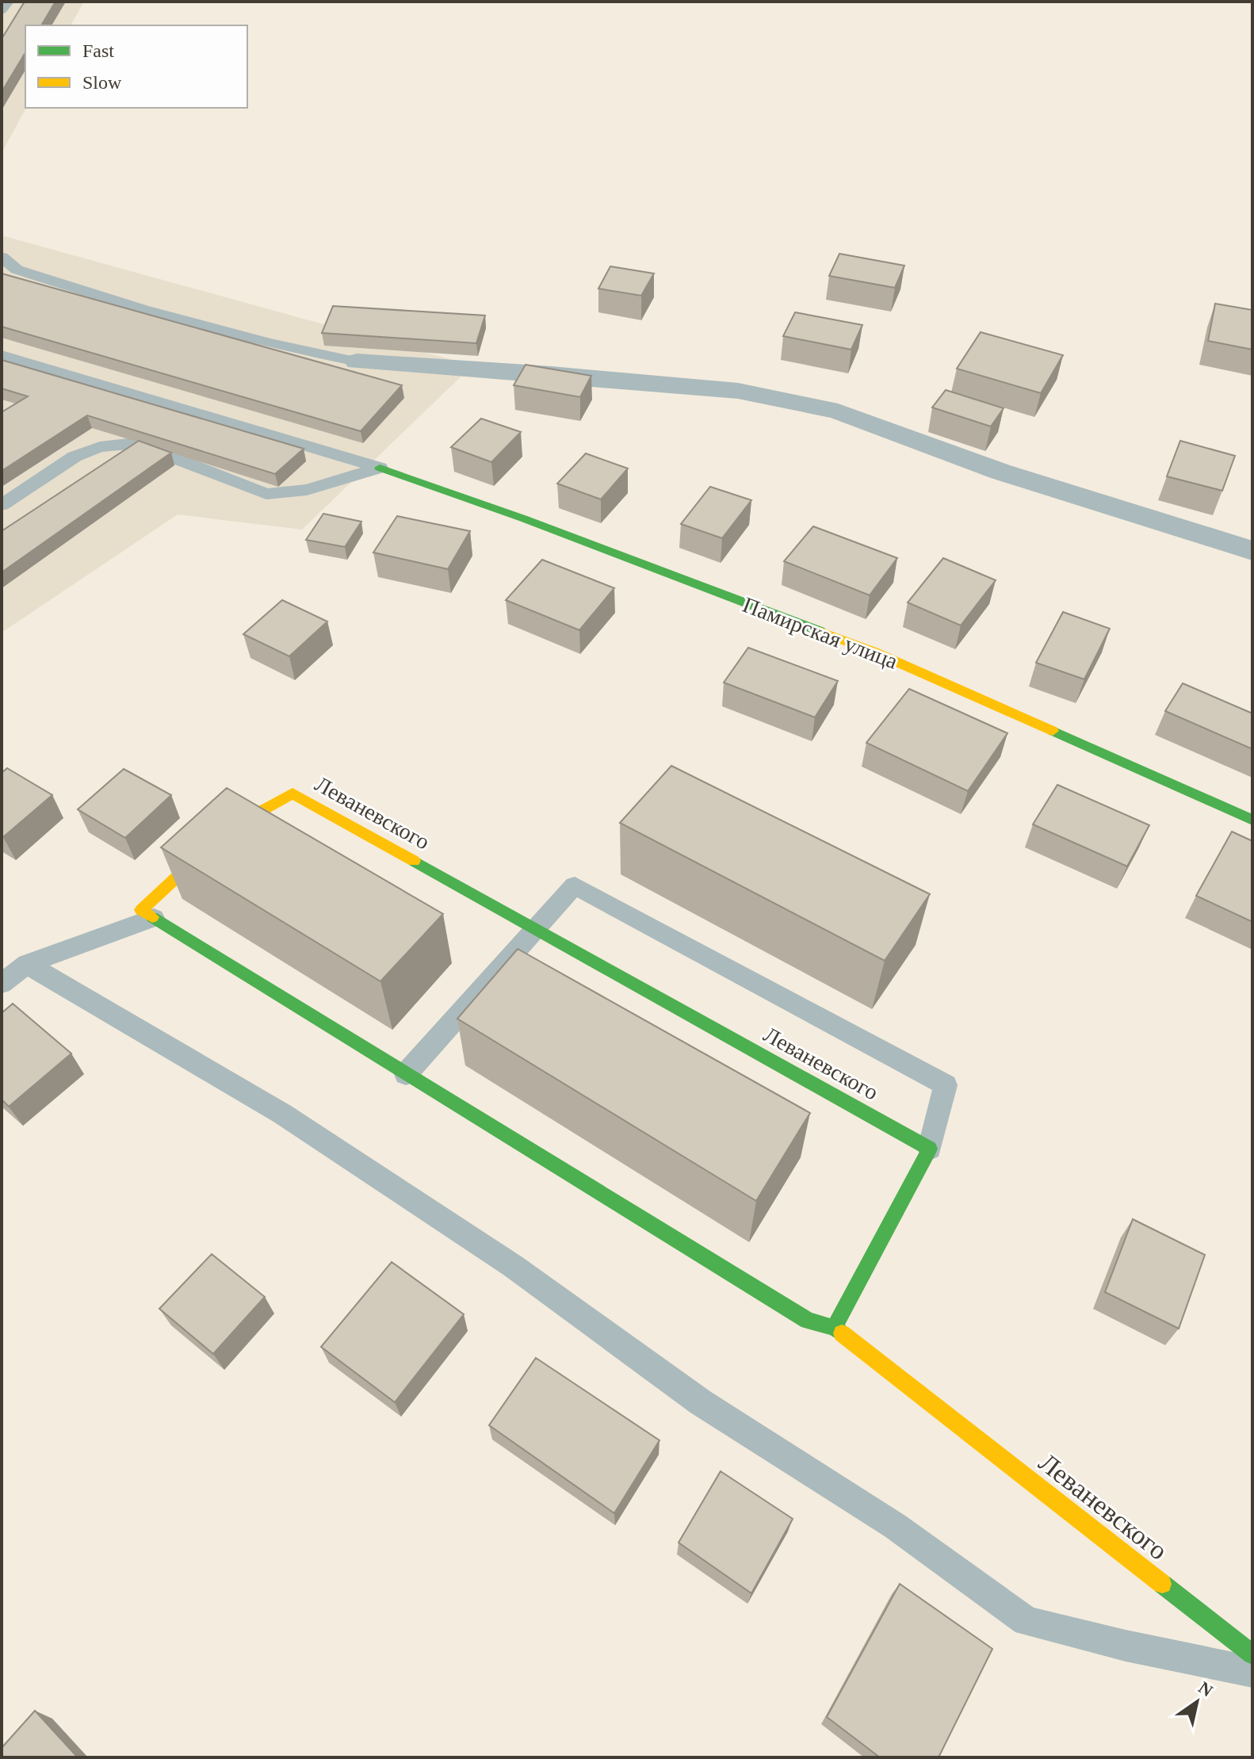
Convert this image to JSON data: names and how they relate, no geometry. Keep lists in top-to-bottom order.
{
  "streets": {
    "street": ["Памирская улица", "Леваневского"]
  },
  "legend": ["Fast", "Slow"],
  "north": "top right"
}
